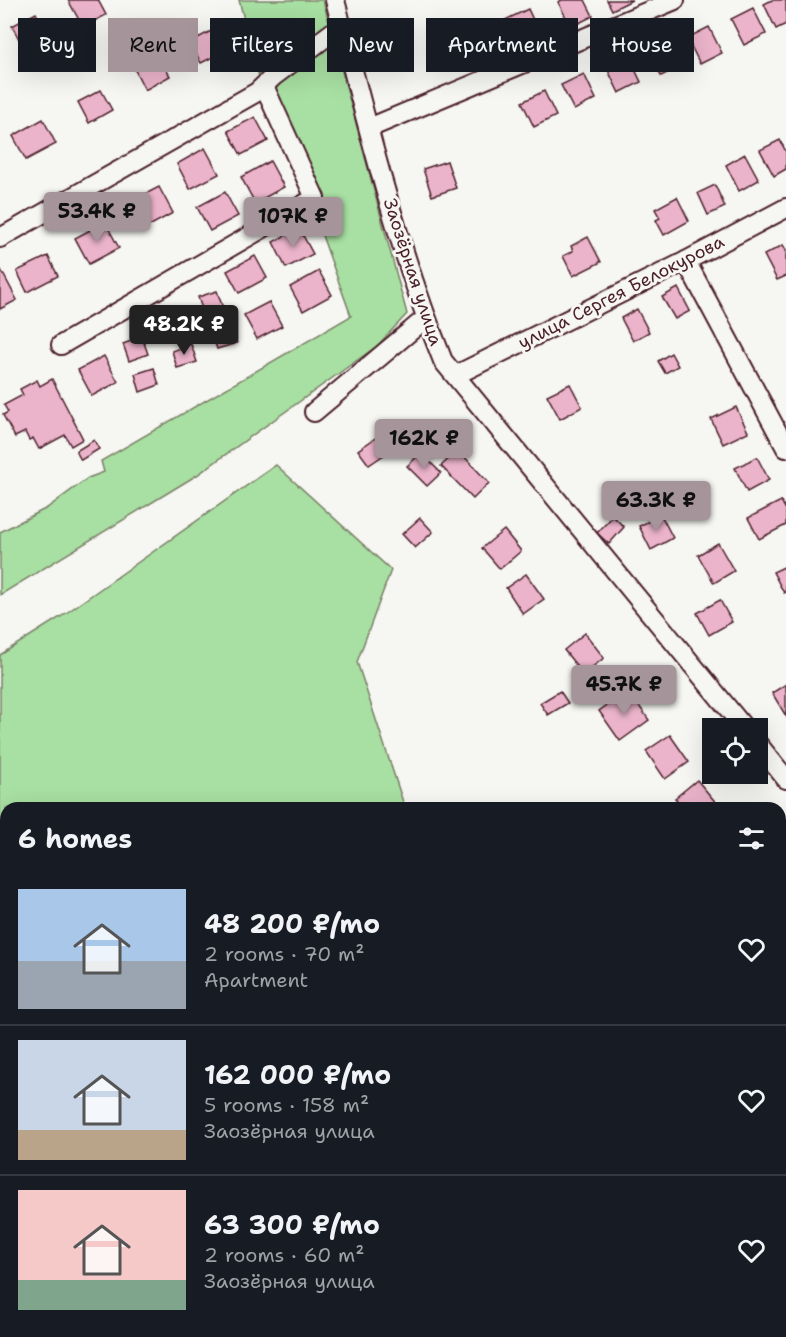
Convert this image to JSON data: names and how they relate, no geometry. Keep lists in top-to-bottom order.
{
  "streets": {
    "street": ["Заозёрная улица", "улица Сергея Белокурова"]
  },
  "crossings": [
    ["Заозёрная улица", "улица Сергея Белокурова"]
  ],
  "page": {
    "chip": [
      "Buy",
      "Rent",
      "Filters",
      "New",
      "Apartment",
      "House"
    ],
    "price": [
      "53.4K ₽",
      "107K ₽",
      "48.2K ₽",
      "162K ₽",
      "63.3K ₽",
      "45.7K ₽"
    ],
    "heading": "6 homes",
    "list": [
      {
        "name": "48 200 ₽/mo",
        "note": "2 rooms · 70 m² · Apartment"
      },
      {
        "name": "162 000 ₽/mo",
        "note": "5 rooms · 158 m² · Заозёрная улица"
      },
      {
        "name": "63 300 ₽/mo",
        "note": "2 rooms · 60 m² · Заозёрная улица"
      }
    ]
  }
}
